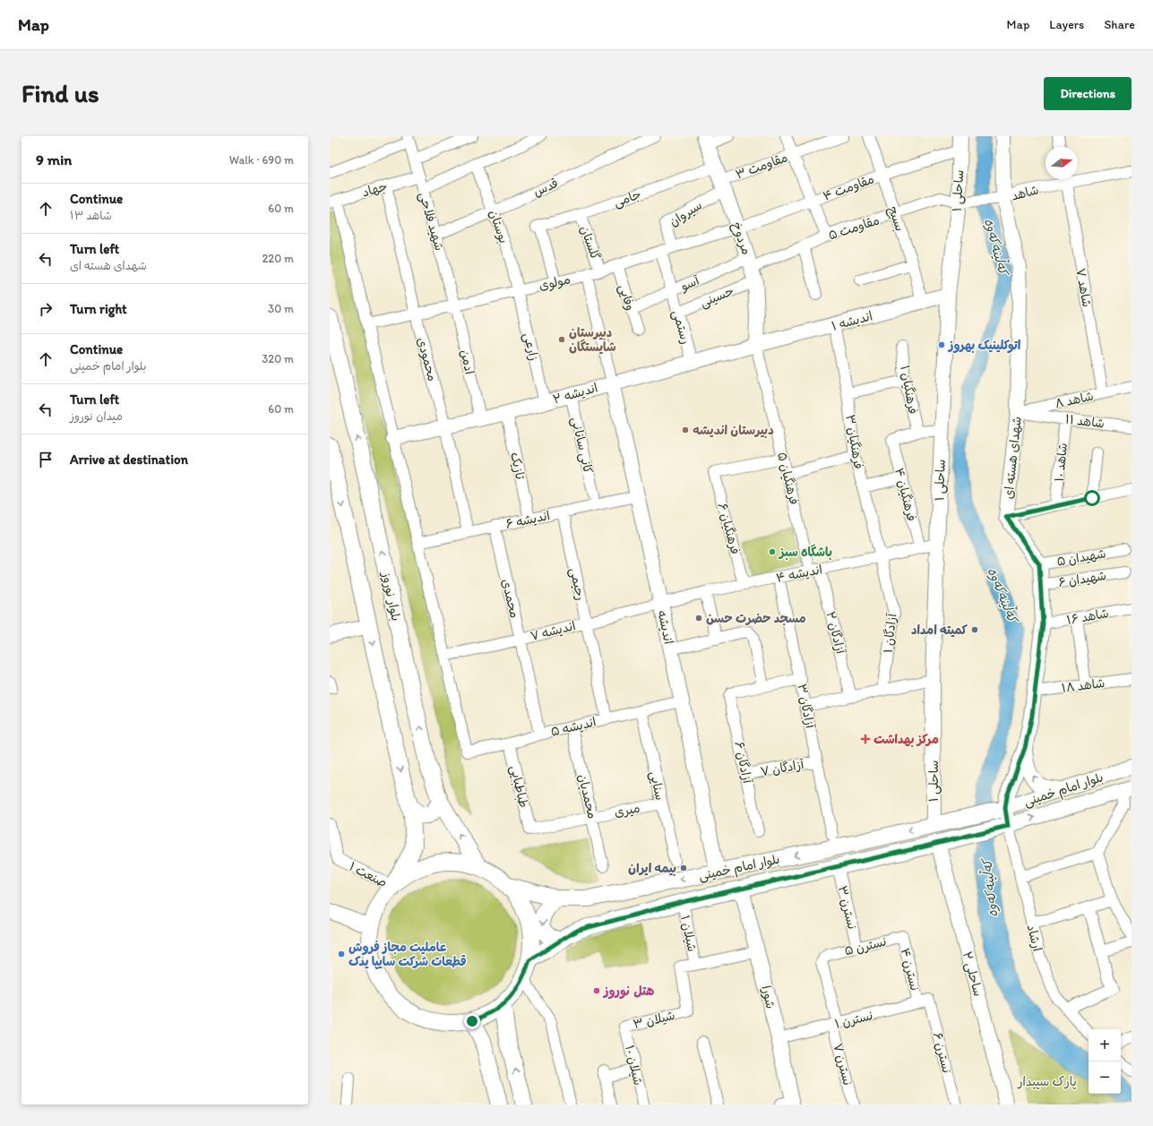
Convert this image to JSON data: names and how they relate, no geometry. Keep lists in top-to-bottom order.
{
  "streets": {
    "main road": ["بلوار نوروز", "بلوار امام خمینی"],
    "street": [
      "مقاومت ۳",
      "قدس",
      "مقاومت ۴",
      "جهاد",
      "ساحلی ۱",
      "شاهد",
      "جامی",
      "سیروان",
      "بسیج",
      "شهید فلاحی",
      "بوستان",
      "مقاومت ۵",
      "مردوخ",
      "گلستان",
      "مولوی",
      "آسو",
      "شاهد ۷",
      "حسینی",
      "وفایی",
      "اندیشه ۱",
      "رستمی",
      "زارعی",
      "محمودی",
      "ادمن",
      "فرهنگیان ۱",
      "اندیشه ۲",
      "شاهد ۸",
      "شاهد ۱۱",
      "فرهنگیان ۳",
      "کانی سانانی",
      "شهدای هسته ای",
      "شاهد ۱۰",
      "تازیک",
      "فرهنگیان ۵",
      "فرهنگیان ۴",
      "اندیشه ۶",
      "فرهنگیان ۶",
      "شهیدان ۵",
      "اندیشه ۴",
      "شهیدان ۶",
      "رحیمی",
      "محمدی",
      "شاهد ۱۶",
      "اندیشه",
      "اندیشه ۷",
      "آزادگان ۲",
      "آزادگان ۱",
      "شاهد ۱۸",
      "آزادگان ۳",
      "اندیشه ۵",
      "آزادگان ۶",
      "آزادگان ۷",
      "سنایی",
      "طباطبایی",
      "محمدیان",
      "میری",
      "صنعت ۱",
      "نسترن ۳",
      "شیلان ۱",
      "ارشاد",
      "نسترن ۵",
      "نسترن ۴",
      "ساحلی ۲",
      "شورا",
      "شیلان ۳",
      "نسترن ۱",
      "نسترن ۶",
      "نسترن ۷",
      "شیلان ۱۰"
    ]
  },
  "crossings": [
    ["مقاومت ۳", "سیروان"],
    ["مقاومت ۳", "مردوخ"],
    ["قدس", "شهید فلاحی"],
    ["قدس", "بوستان"],
    ["مقاومت ۴", "ساحلی ۱"],
    ["مقاومت ۴", "بسیج"],
    ["مقاومت ۴", "مردوخ"],
    ["مقاومت ۴", "مولوی"],
    ["جهاد", "شهید فلاحی"],
    ["جهاد", "محمودی"],
    ["ساحلی ۱", "شاهد"],
    ["ساحلی ۱", "مقاومت ۵"],
    ["ساحلی ۱", "اندیشه ۱"],
    ["ساحلی ۱", "اندیشه ۴"],
    ["ساحلی ۱", "بلوار امام خمینی"],
    ["شاهد", "مقاومت ۵"],
    ["شاهد", "شهدای هسته ای"],
    ["جامی", "مردوخ"],
    ["جامی", "گلستان"],
    ["جامی", "مولوی"],
    ["سیروان", "مردوخ"],
    ["سیروان", "مولوی"],
    ["بسیج", "مقاومت ۵"],
    ["بسیج", "اندیشه ۱"],
    ["شهید فلاحی", "مولوی"],
    ["شهید فلاحی", "ادمن"],
    ["بوستان", "مولوی"],
    ["بوستان", "زارعی"],
    ["مقاومت ۵", "مردوخ"],
    ["مقاومت ۵", "آسو"],
    ["مردوخ", "مولوی"],
    ["مردوخ", "آسو"],
    ["مردوخ", "حسینی"],
    ["مردوخ", "اندیشه ۱"],
    ["مردوخ", "اندیشه ۲"],
    ["مردوخ", "فرهنگیان ۵"],
    ["گلستان", "مولوی"],
    ["مولوی", "وفایی"],
    ["مولوی", "رستمی"],
    ["مولوی", "زارعی"],
    ["مولوی", "محمودی"],
    ["مولوی", "ادمن"],
    ["آسو", "وفایی"],
    ["آسو", "رستمی"],
    ["شاهد ۷", "شاهد ۸"],
    ["حسینی", "رستمی"],
    ["اندیشه ۱", "اندیشه ۲"],
    ["اندیشه ۱", "فرهنگیان ۳"],
    ["اندیشه ۱", "فرهنگیان ۵"],
    ["رستمی", "اندیشه ۲"],
    ["زارعی", "اندیشه ۲"],
    ["محمودی", "اندیشه ۲"],
    ["محمودی", "اندیشه ۶"],
    ["ادمن", "اندیشه ۲"],
    ["فرهنگیان ۱", "فرهنگیان ۴"],
    ["اندیشه ۲", "کانی سانانی"],
    ["اندیشه ۲", "تازیک"],
    ["اندیشه ۲", "فرهنگیان ۵"],
    ["اندیشه ۲", "اندیشه"],
    ["شاهد ۸", "شاهد ۱۱"],
    ["شاهد ۸", "شهدای هسته ای"],
    ["شاهد ۱۱", "شهدای هسته ای"],
    ["شاهد ۱۱", "شاهد ۱۰"],
    ["فرهنگیان ۳", "اندیشه ۴"],
    ["فرهنگیان ۳", "آزادگان ۱"],
    ["شهدای هسته ای", "شهیدان ۵"],
    ["شهدای هسته ای", "شهیدان ۶"],
    ["شهدای هسته ای", "شاهد ۱۶"],
    ["شهدای هسته ای", "شاهد ۱۸"],
    ["شهدای هسته ای", "بلوار امام خمینی"],
    ["تازیک", "اندیشه ۶"],
    ["فرهنگیان ۵", "فرهنگیان ۶"],
    ["فرهنگیان ۵", "اندیشه ۴"],
    ["فرهنگیان ۵", "آزادگان ۲"],
    ["فرهنگیان ۴", "اندیشه ۴"],
    ["اندیشه ۶", "رحیمی"],
    ["اندیشه ۶", "محمدی"],
    ["اندیشه ۶", "اندیشه"],
    ["فرهنگیان ۶", "اندیشه ۴"],
    ["اندیشه ۴", "اندیشه"],
    ["اندیشه ۴", "اندیشه ۷"],
    ["اندیشه ۴", "آزادگان ۲"],
    ["اندیشه ۴", "آزادگان ۱"],
    ["اندیشه ۴", "آزادگان ۳"],
    ["رحیمی", "اندیشه ۷"],
    ["رحیمی", "اندیشه ۵"],
    ["محمدی", "اندیشه ۷"],
    ["محمدی", "اندیشه ۵"],
    ["اندیشه", "اندیشه ۷"],
    ["اندیشه", "اندیشه ۵"],
    ["اندیشه", "بلوار امام خمینی"],
    ["اندیشه ۷", "اندیشه ۵"],
    ["آزادگان ۳", "آزادگان ۷"],
    ["اندیشه ۵", "سنایی"],
    ["اندیشه ۵", "طباطبایی"],
    ["اندیشه ۵", "محمدیان"],
    ["آزادگان ۶", "آزادگان ۷"],
    ["سنایی", "میری"],
    ["طباطبایی", "میری"],
    ["بلوار امام خمینی", "نسترن ۳"],
    ["بلوار امام خمینی", "شیلان ۱"],
    ["بلوار امام خمینی", "ارشاد"],
    ["بلوار امام خمینی", "ساحلی ۲"],
    ["بلوار امام خمینی", "شورا"],
    ["محمدیان", "میری"],
    ["نسترن ۳", "نسترن ۵"],
    ["شیلان ۱", "شورا"],
    ["شیلان ۱", "شیلان ۳"],
    ["نسترن ۵", "نسترن ۴"],
    ["نسترن ۵", "نسترن ۷"],
    ["نسترن ۴", "نسترن ۱"],
    ["شورا", "نسترن ۱"],
    ["شیلان ۳", "شیلان ۱۰"],
    ["نسترن ۱", "نسترن ۶"],
    ["نسترن ۱", "نسترن ۷"]
  ],
  "water": ["کەڵینەکەوە"],
  "parks": ["پارک سپیدار"],
  "places": {
    "other": [
      "دبیرستان شایستگان",
      "اتوکلینیک بهروز",
      "دبیرستان اندیشه",
      "باشگاه سبز",
      "مسجد حضرت حسن",
      "کمیته امداد",
      "بیمه ایران",
      "عاملیت مجاز فروش قطعات شرکت سایپا یدک",
      "هتل نوروز"
    ],
    "health": ["مرکز بهداشت"]
  },
  "north": "right",
  "page": {
    "header": "Map",
    "nav": ["Map", "Layers", "Share"],
    "buttons": "Directions",
    "title": "Find us",
    "heading": ["9 min", "Walk · 690 m"],
    "list": [
      ["Continue", "شاهد ۱۳", "60 m"],
      ["Turn left", "شهدای هسته ای", "220 m"],
      ["Turn right", "30 m"],
      ["Continue", "بلوار امام خمینی", "320 m"],
      ["Turn left", "میدان نوروز", "60 m"],
      "Arrive at destination"
    ],
    "map_buttons": ["+", "−"]
  }
}
